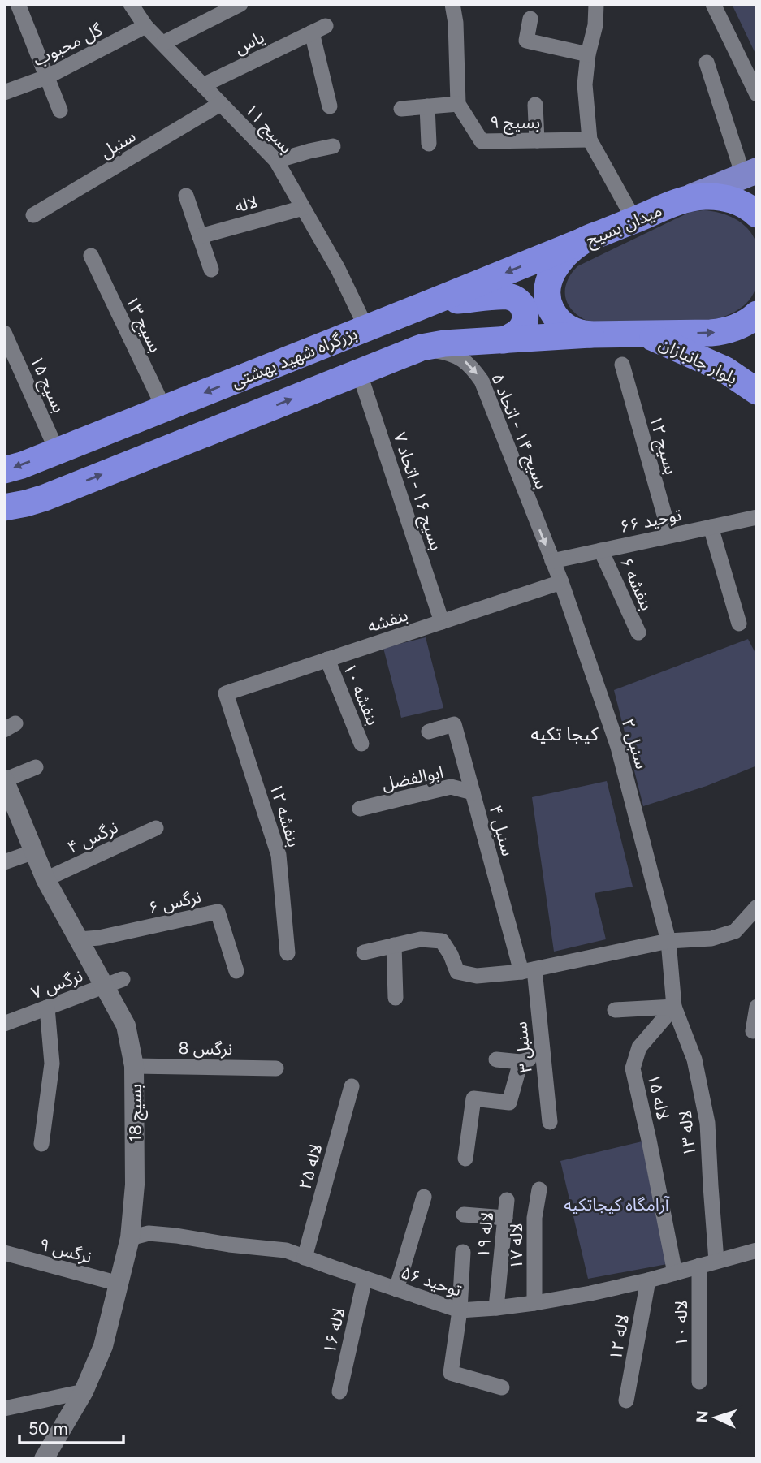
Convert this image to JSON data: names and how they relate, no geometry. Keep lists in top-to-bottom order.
{
  "streets": {
    "highway": ["میدان بسیج", "بزرگراه شهید بهشتی", "بلوار جانبازان"],
    "street": [
      "یاس",
      "گل محبوب",
      "بسیج ۹",
      "بسیج ۱۱",
      "سنبل",
      "لاله",
      "بسیج ۱۳",
      "بسیج ۱۵",
      "بسیج ۱۴ - اتحاد ۵",
      "بسیج ۱۲",
      "بسیج ۱۶ - اتحاد ۷",
      "توحید ۶۶",
      "بنفشه ۶",
      "بنفشه",
      "بنفشه ۱۰",
      "سنبل ۲",
      "ابوالفضل",
      "بنفشه ۱۲",
      "سنبل ۴",
      "نرگس ۴",
      "نرگس ۶",
      "نرگس ۷",
      "سنبل ۳",
      "نرگس 8",
      "لاله ۱۵",
      "بسیج 18",
      "لاله ۱۳",
      "لاله ۲۵",
      "لاله ۱۹",
      "لاله ۱۷",
      "نرگس ۹",
      "توحید ۵۶",
      "لاله ۱۰",
      "لاله ۱۶",
      "لاله ۱۲"
    ]
  },
  "crossings": [
    ["یاس", "بسیج ۱۱"],
    ["گل محبوب", "بسیج ۱۱"],
    ["بسیج ۱۱", "سنبل"],
    ["بسیج ۱۱", "لاله"],
    ["بسیج ۱۱", "بزرگراه شهید بهشتی"],
    ["میدان بسیج", "بزرگراه شهید بهشتی"],
    ["میدان بسیج", "بلوار جانبازان"],
    ["بسیج ۱۳", "بزرگراه شهید بهشتی"],
    ["بزرگراه شهید بهشتی", "بسیج ۱۵"],
    ["بسیج ۱۴ - اتحاد ۵", "توحید ۶۶"],
    ["بسیج ۱۴ - اتحاد ۵", "سنبل ۲"],
    ["بسیج ۱۲", "توحید ۶۶"],
    ["بسیج ۱۶ - اتحاد ۷", "بنفشه"],
    ["توحید ۶۶", "بنفشه ۶"],
    ["توحید ۶۶", "سنبل ۲"],
    ["بنفشه", "بنفشه ۱۰"],
    ["بنفشه", "سنبل ۲"],
    ["بنفشه", "بنفشه ۱۲"],
    ["ابوالفضل", "سنبل ۴"],
    ["سنبل ۴", "سنبل ۳"],
    ["نرگس ۴", "بسیج 18"],
    ["نرگس ۶", "بسیج 18"],
    ["نرگس ۷", "بسیج 18"],
    ["نرگس 8", "بسیج 18"],
    ["لاله ۱۵", "لاله ۱۳"],
    ["لاله ۱۵", "توحید ۵۶"],
    ["بسیج 18", "نرگس ۹"],
    ["بسیج 18", "توحید ۵۶"],
    ["لاله ۱۳", "توحید ۵۶"],
    ["لاله ۲۵", "توحید ۵۶"],
    ["لاله ۱۹", "توحید ۵۶"],
    ["لاله ۱۷", "توحید ۵۶"],
    ["توحید ۵۶", "لاله ۱۰"],
    ["توحید ۵۶", "لاله ۱۶"],
    ["توحید ۵۶", "لاله ۱۲"]
  ],
  "one_way": ["بسیج ۱۴ - اتحاد ۵"],
  "districts": ["کیجا تکیه"],
  "parks": ["آرامگاه کیجاتکیه"],
  "scale_bar": "50 m",
  "north": "left"
}
